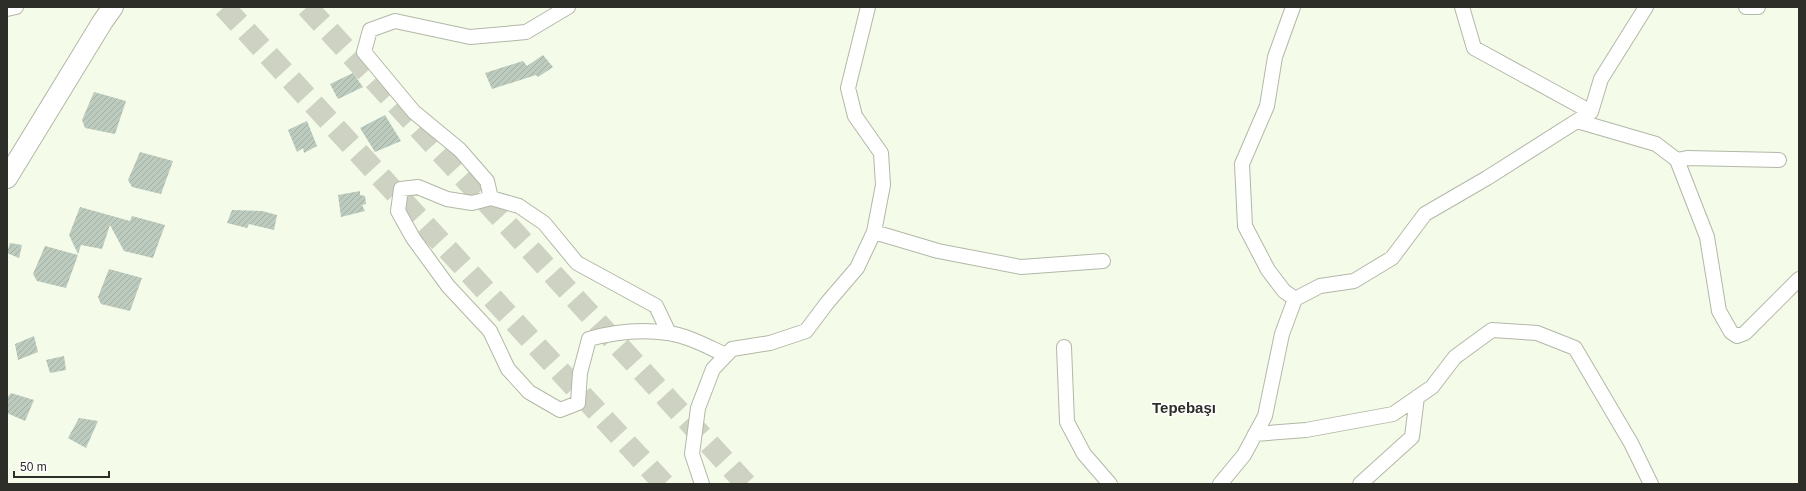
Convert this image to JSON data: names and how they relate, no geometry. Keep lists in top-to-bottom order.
{
  "districts": ["Tepebaşı"],
  "scale_bar": "50 m"
}
